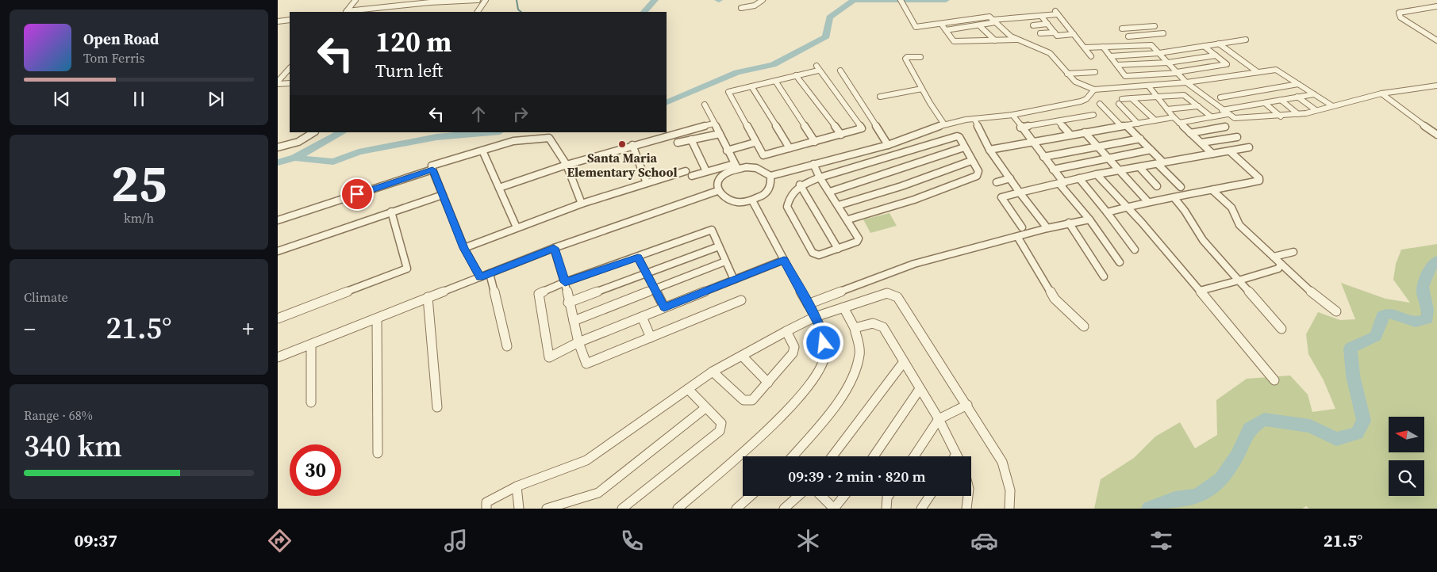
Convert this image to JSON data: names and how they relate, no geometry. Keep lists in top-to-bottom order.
{
  "places": ["Santa Maria Elementary School"],
  "north": "left",
  "page": {
    "turn": ["120 m", "Turn left"],
    "song": ["Open Road", "Tom Ferris"],
    "tile": [
      ["25", "km/h"],
      "Climate",
      ["Range · 68%", "340 km"]
    ],
    "heat": ["−", "21.5°", "+"],
    "limit": "30",
    "trip": "09:39 · 2 min · 820 m",
    "tabs": ["09:37", "21.5°"]
  }
}
